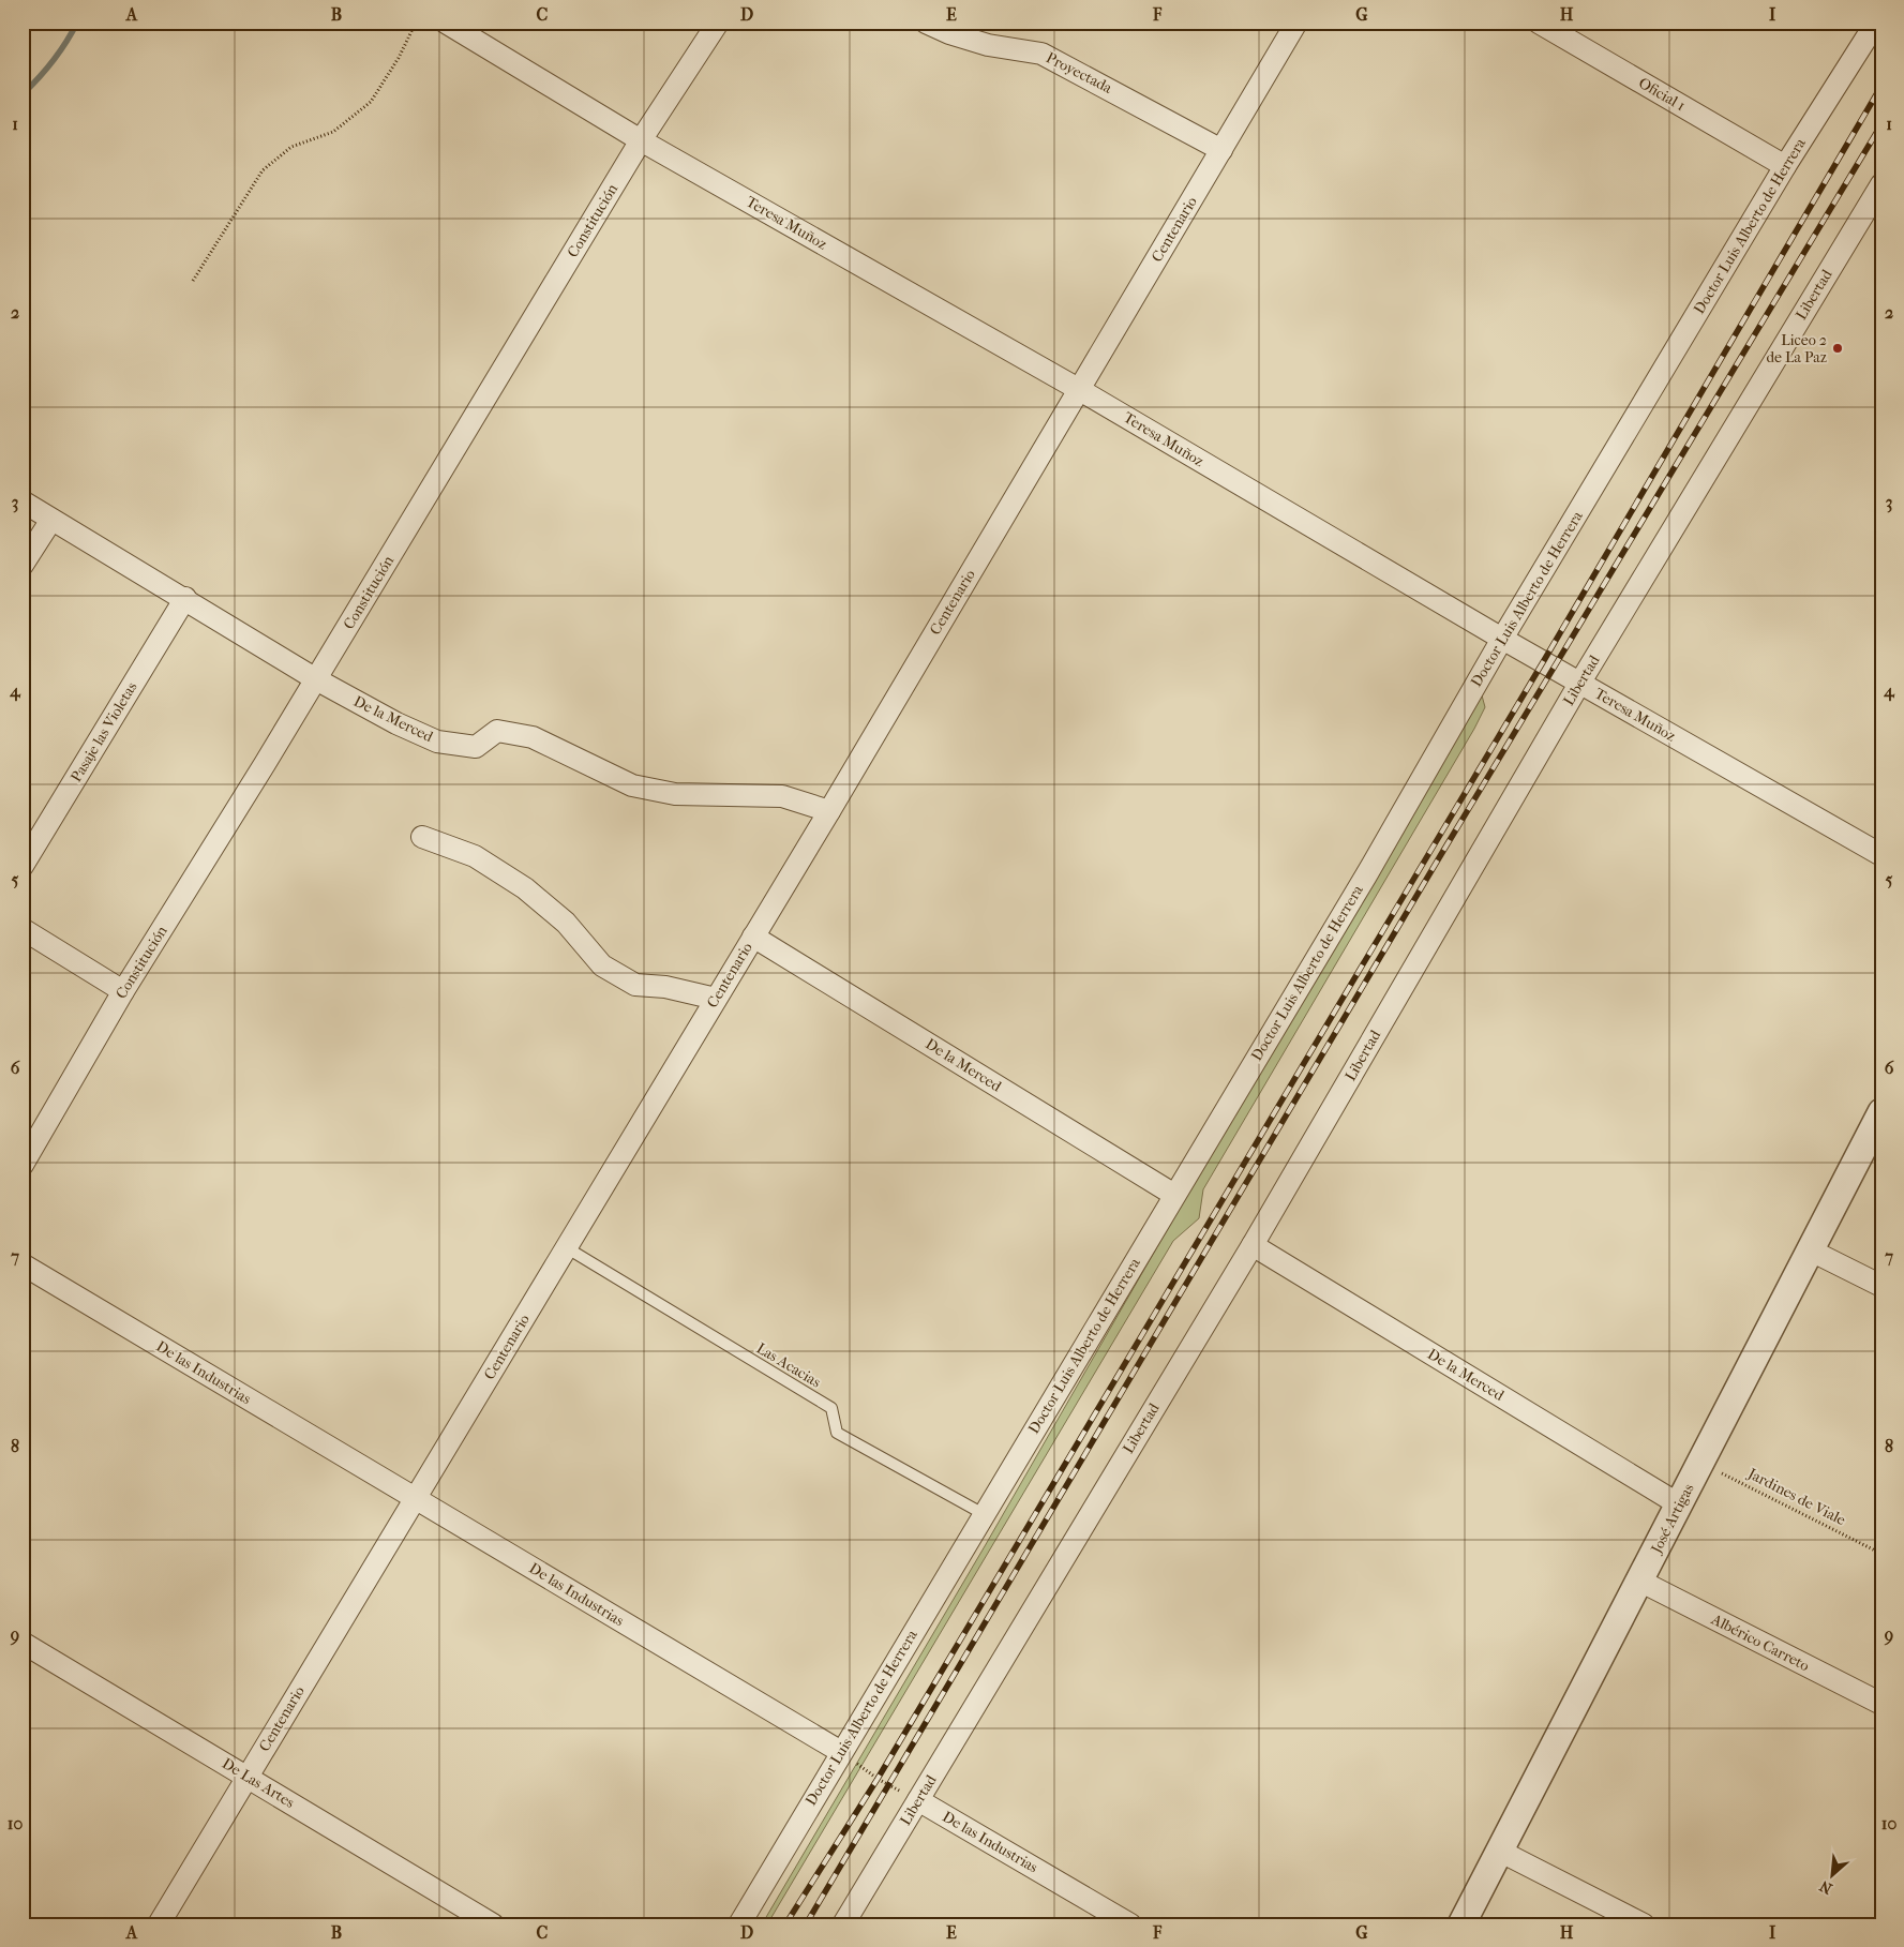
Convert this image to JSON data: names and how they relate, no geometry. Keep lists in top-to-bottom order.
{
  "streets": {
    "street": [
      "Proyectada",
      "Oficial 1",
      "Constitución",
      "Teresa Muñoz",
      "Doctor Luis Alberto de Herrera",
      "Centenario",
      "Libertad",
      "De la Merced",
      "Pasaje las Violetas",
      "De las Industrias",
      "José Artigas",
      "Albérico Carreto",
      "De Las Artes"
    ],
    "lane": ["Las Acacias"],
    "path": ["Jardines de Viale"]
  },
  "crossings": [
    ["Proyectada", "Centenario"],
    ["Oficial 1", "Doctor Luis Alberto de Herrera"],
    ["Constitución", "Teresa Muñoz"],
    ["Constitución", "De la Merced"],
    ["Teresa Muñoz", "Doctor Luis Alberto de Herrera"],
    ["Teresa Muñoz", "Centenario"],
    ["Teresa Muñoz", "Libertad"],
    ["Doctor Luis Alberto de Herrera", "De la Merced"],
    ["Doctor Luis Alberto de Herrera", "Las Acacias"],
    ["Doctor Luis Alberto de Herrera", "De las Industrias"],
    ["Centenario", "De la Merced"],
    ["Centenario", "Las Acacias"],
    ["Centenario", "De las Industrias"],
    ["Centenario", "De Las Artes"],
    ["Libertad", "De la Merced"],
    ["Libertad", "De las Industrias"],
    ["De la Merced", "Pasaje las Violetas"],
    ["De la Merced", "José Artigas"],
    ["Jardines de Viale", "José Artigas"],
    ["José Artigas", "Albérico Carreto"]
  ],
  "places": ["Liceo 2 de La Paz"],
  "north": "bottom left",
  "grid": {
    "columns": [
      "A",
      "B",
      "C",
      "D",
      "E",
      "F",
      "G",
      "H",
      "I"
    ],
    "rows": [
      "1",
      "2",
      "3",
      "4",
      "5",
      "6",
      "7",
      "8",
      "9",
      "10"
    ]
  }
}
